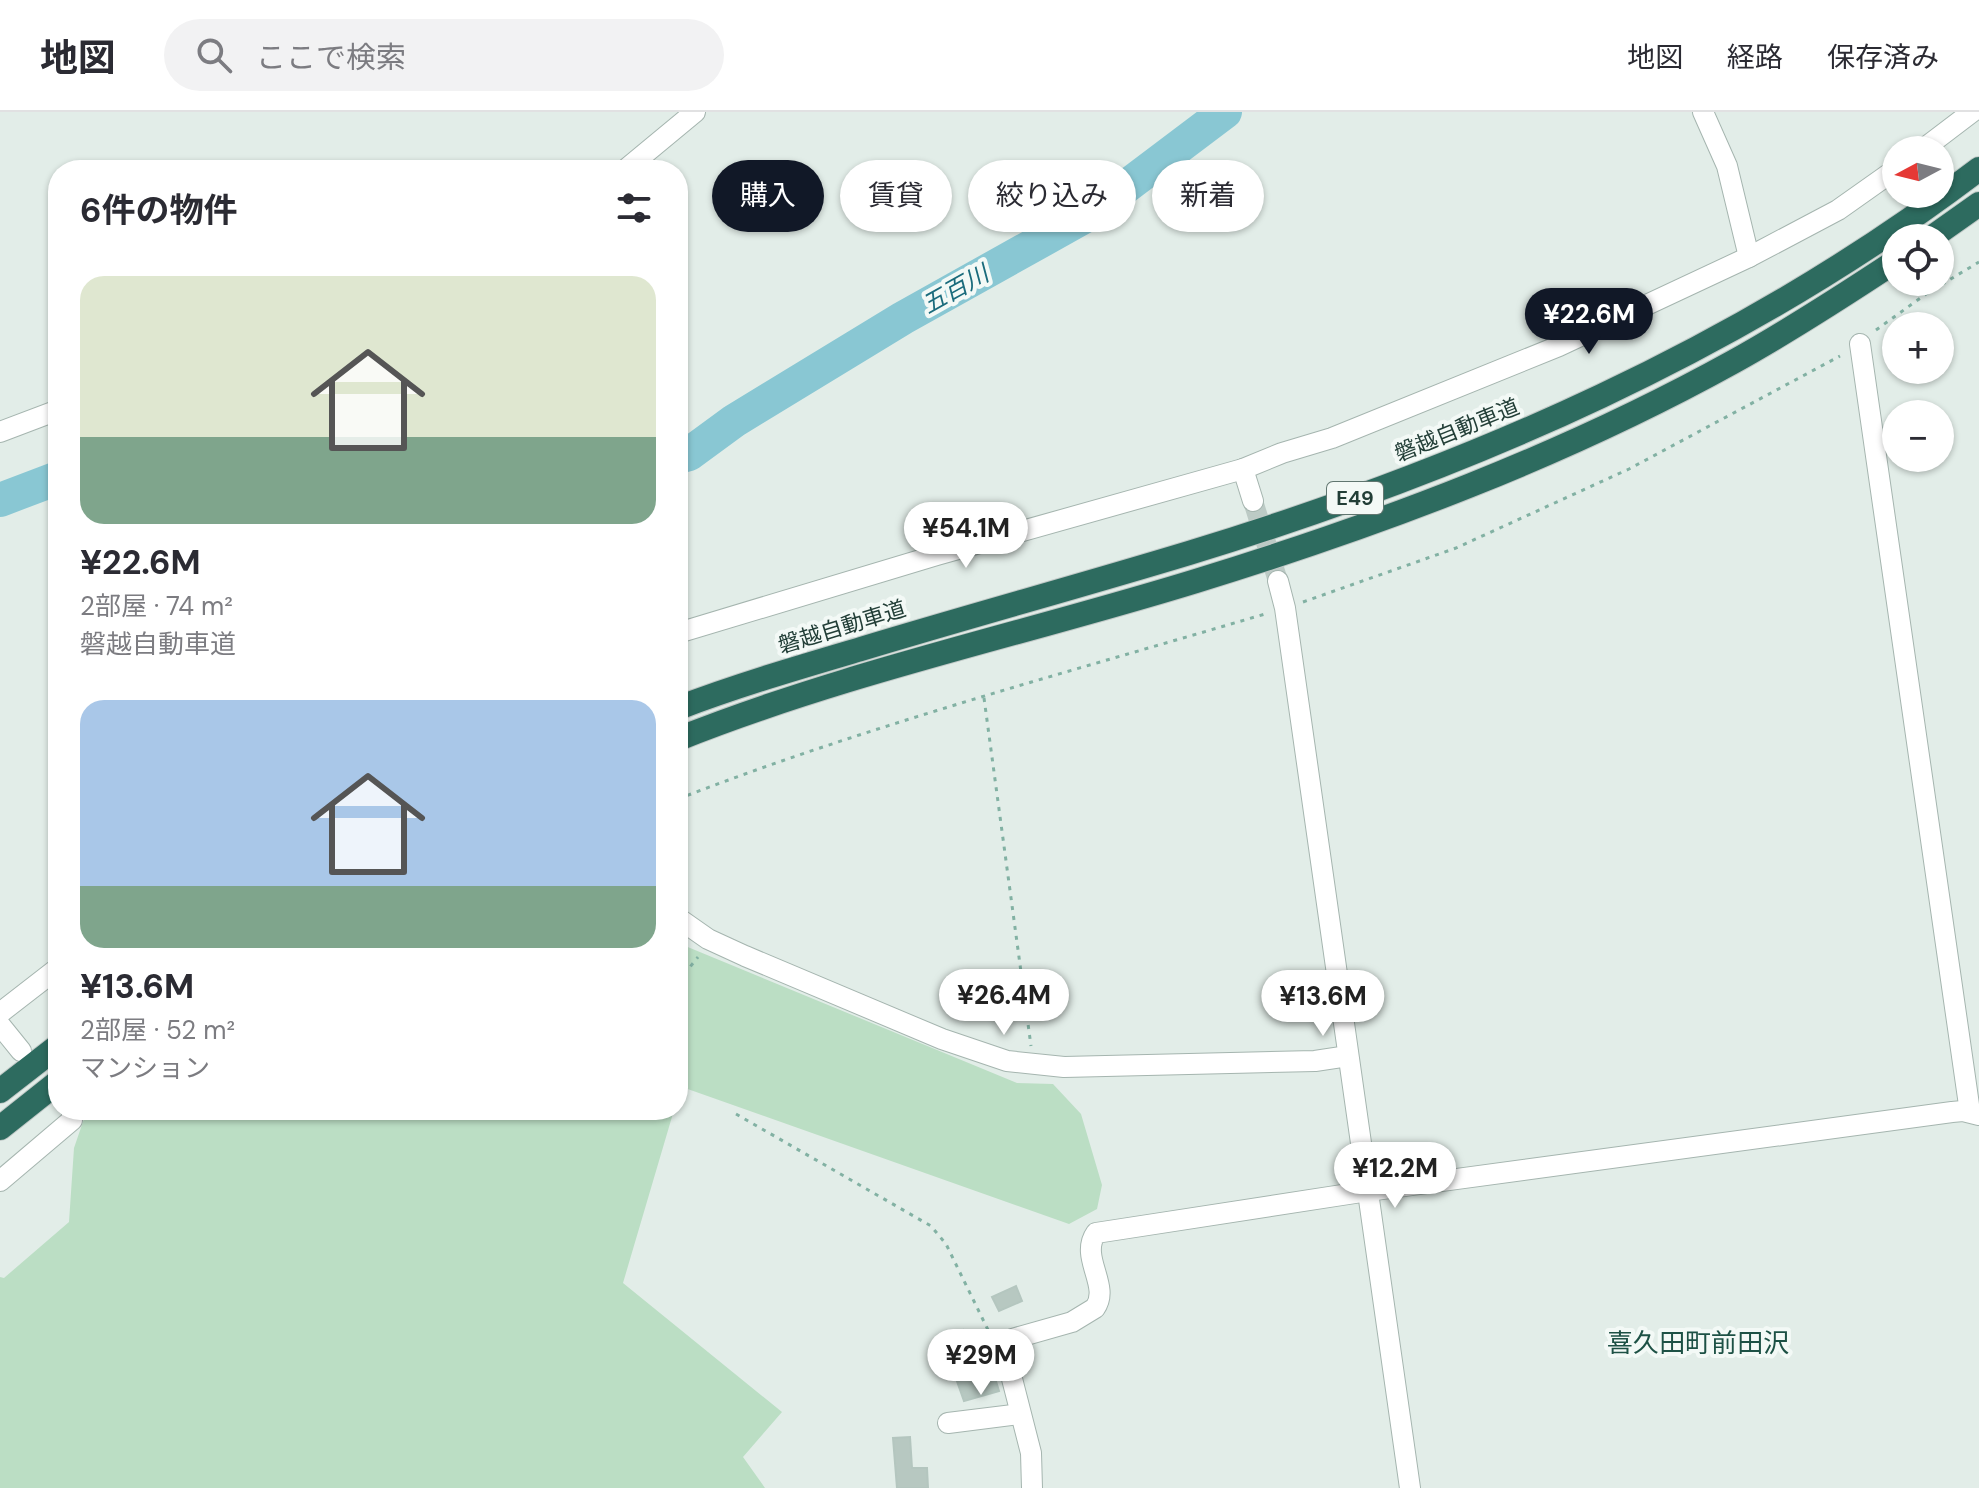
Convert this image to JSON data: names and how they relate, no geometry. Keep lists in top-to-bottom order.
{
  "streets": {
    "highway": ["磐越自動車道", "E49"]
  },
  "districts": ["喜久田町前田沢"],
  "water": ["五百川"],
  "north": "left",
  "page": {
    "header": "地図",
    "search": "ここで検索",
    "nav": ["地図", "経路", "保存済み"],
    "map_buttons": ["+", "−"],
    "chip": [
      "購入",
      "賃貸",
      "絞り込み",
      "新着"
    ],
    "heading": "6件の物件",
    "list": [
      {
        "name": "¥22.6M",
        "note": "2部屋 · 74 m² · 磐越自動車道"
      },
      {
        "name": "¥13.6M",
        "note": "2部屋 · 52 m² · マンション"
      }
    ],
    "price": [
      "¥22.6M",
      "¥54.1M",
      "¥26.4M",
      "¥13.6M",
      "¥12.2M",
      "¥29M"
    ]
  }
}
